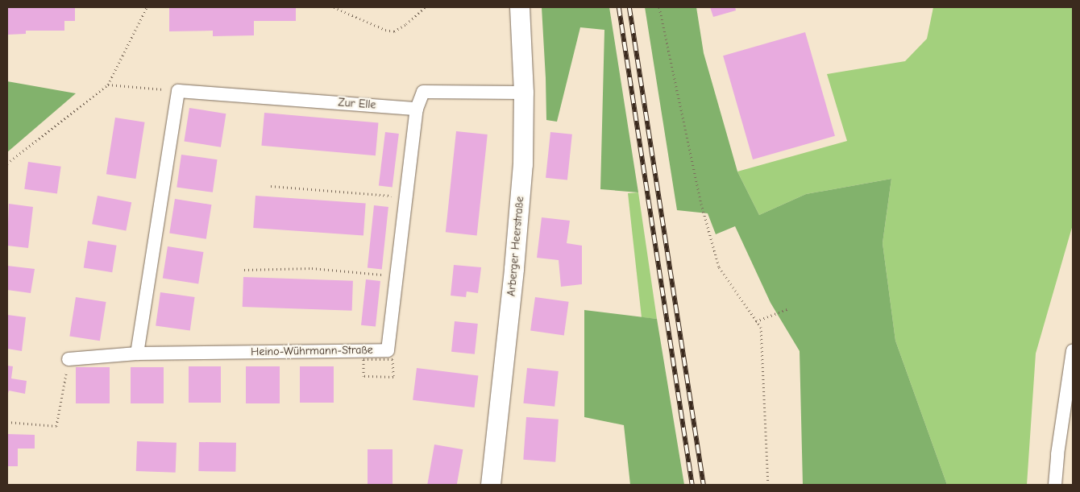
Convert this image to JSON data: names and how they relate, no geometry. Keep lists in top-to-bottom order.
{
  "streets": {
    "main road": ["Arberger Heerstraße"],
    "street": ["Zur Elle", "Heino-Wührmann-Straße"]
  },
  "crossings": [
    ["Zur Elle", "Heino-Wührmann-Straße"]
  ]
}
